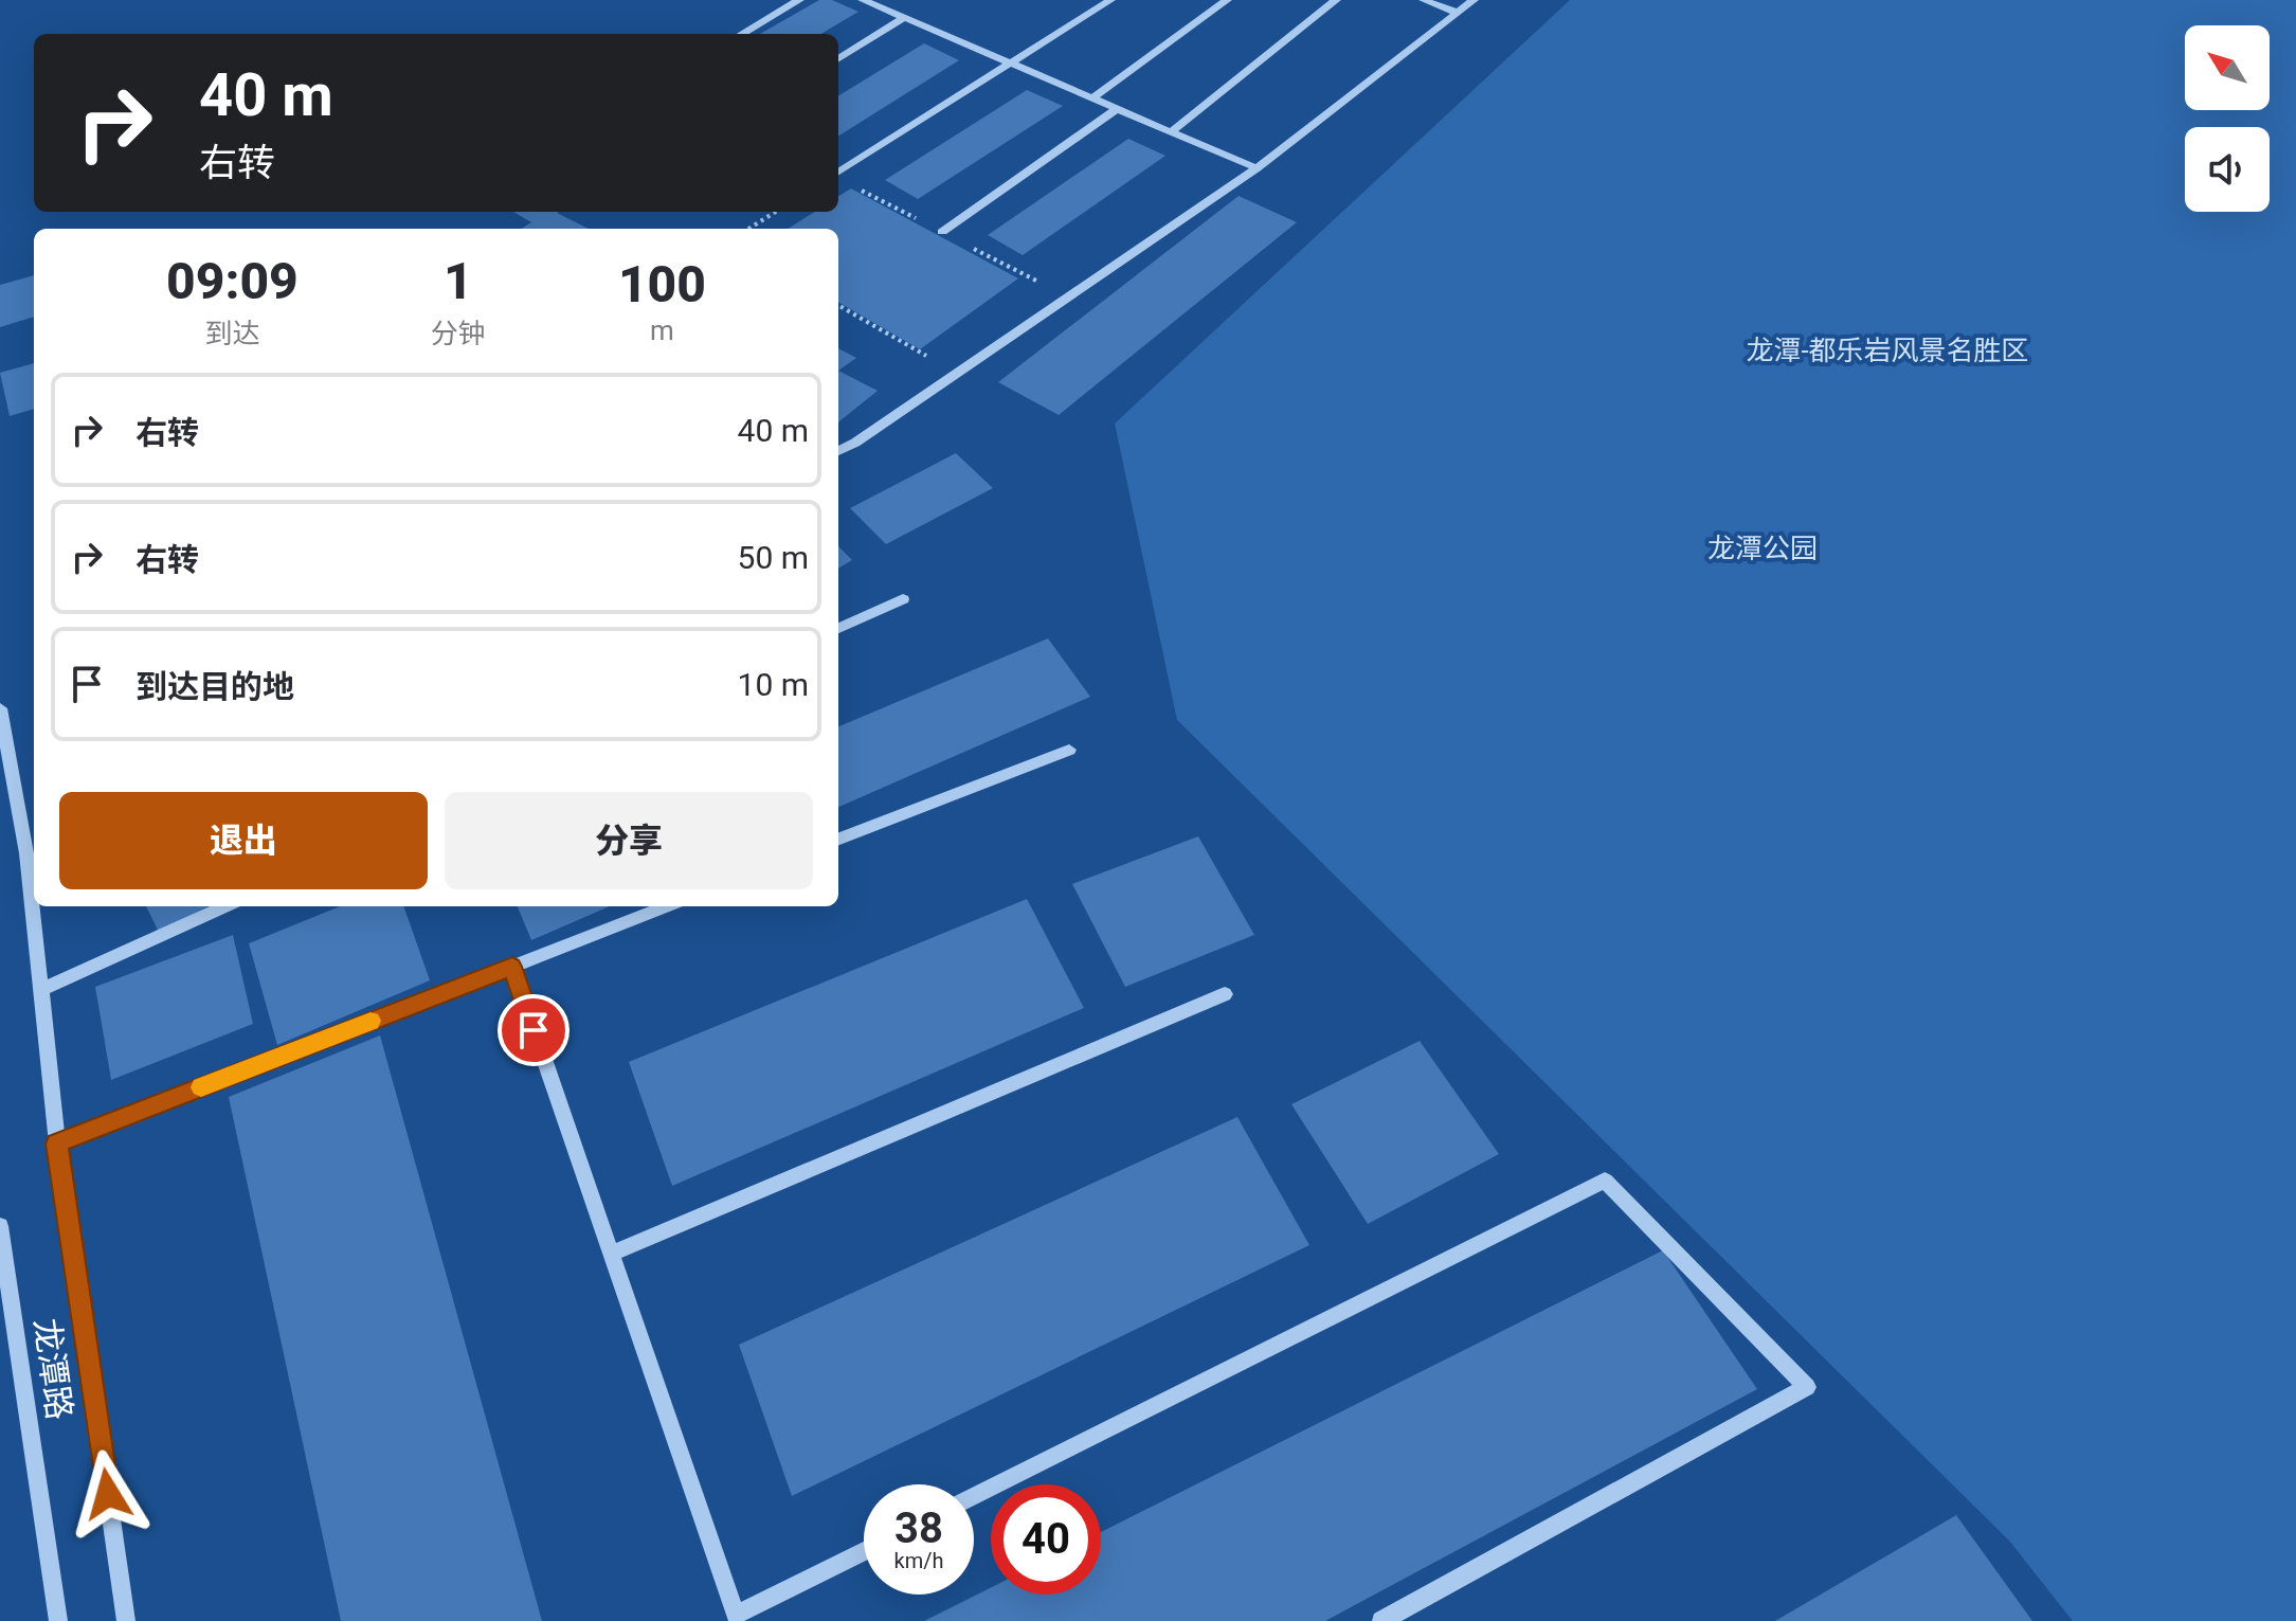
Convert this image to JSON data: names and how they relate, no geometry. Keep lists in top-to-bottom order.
{
  "streets": {
    "street": ["龙潭路"]
  },
  "parks": ["龙潭-都乐岩风景名胜区", "龙潭公园"],
  "north": "top left",
  "page": {
    "turn": ["40 m", "右转"],
    "eta": [
      "09:09",
      "到达",
      "1",
      "分钟",
      "100",
      "m"
    ],
    "list": [
      {
        "name": "右转",
        "value": "40 m"
      },
      {
        "name": "右转",
        "value": "50 m"
      },
      {
        "name": "到达目的地",
        "value": "10 m"
      }
    ],
    "buttons": ["退出", "分享"],
    "speed": "38 km/h",
    "limit": "40"
  }
}
